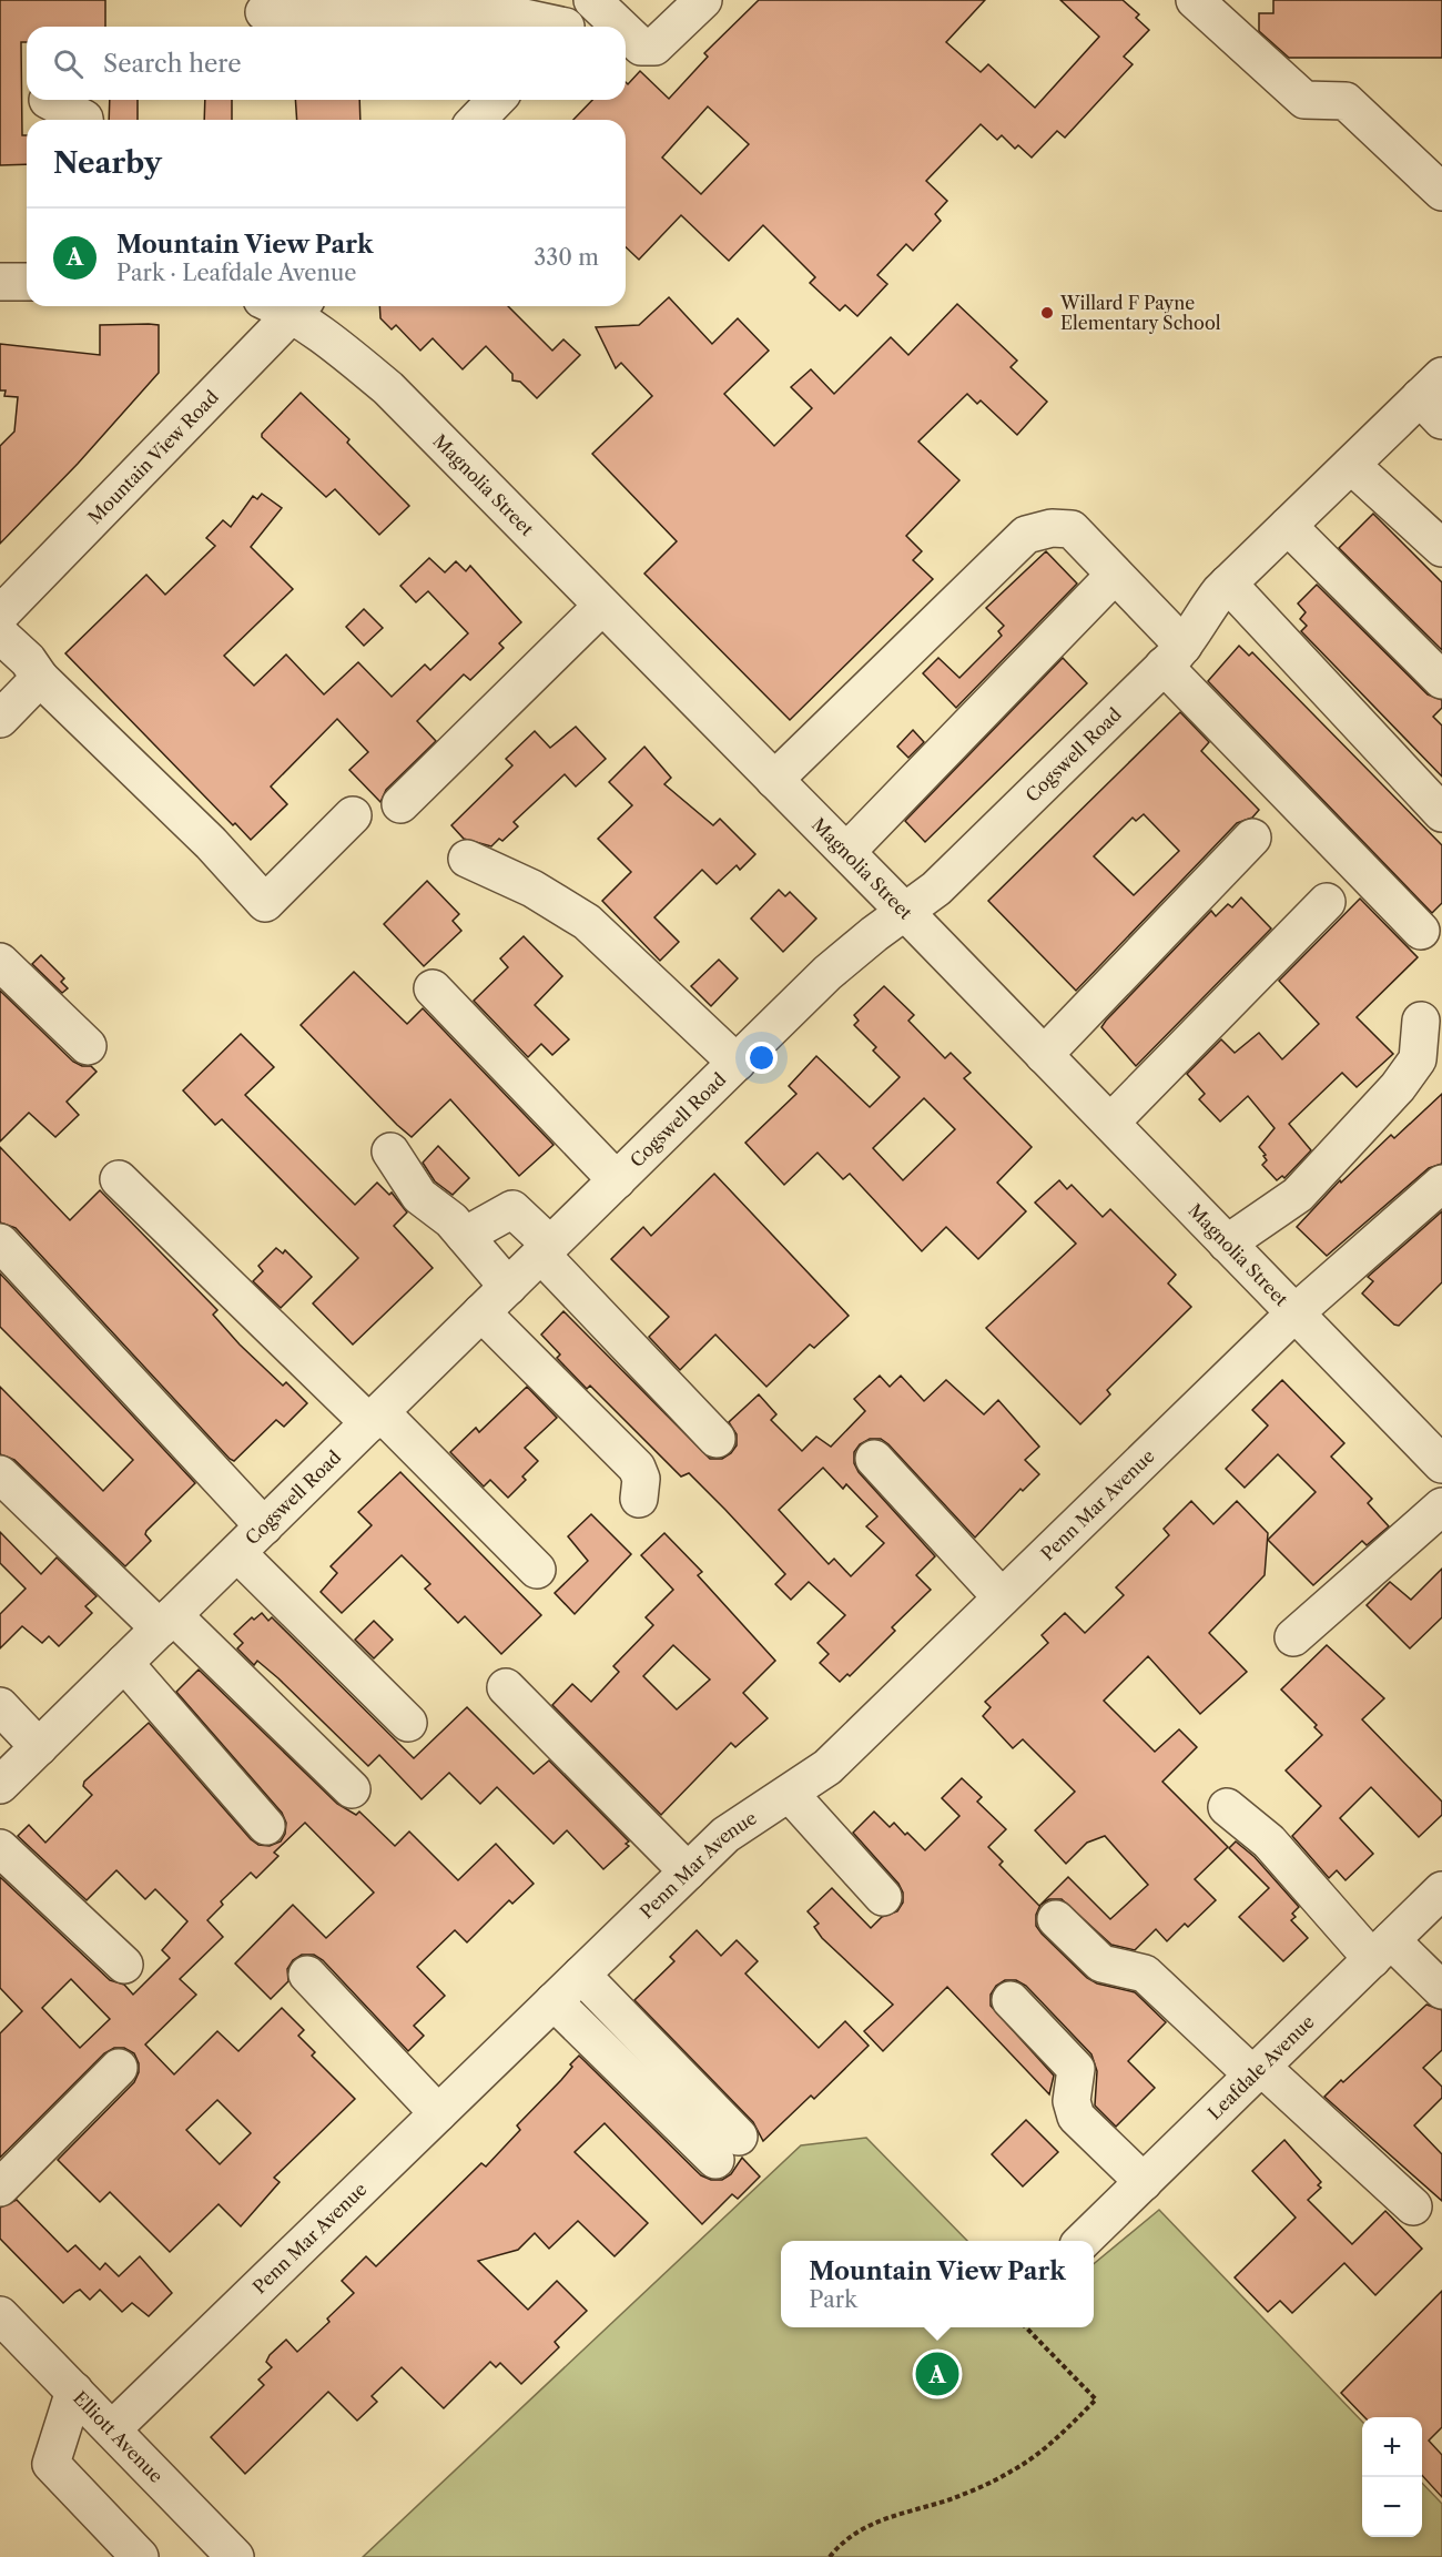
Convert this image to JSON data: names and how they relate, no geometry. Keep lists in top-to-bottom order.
{
  "streets": {
    "street": [
      "Mountain View Road",
      "Magnolia Street",
      "Cogswell Road",
      "Penn Mar Avenue",
      "Leafdale Avenue",
      "Elliott Avenue"
    ]
  },
  "crossings": [
    ["Magnolia Street", "Cogswell Road"],
    ["Magnolia Street", "Penn Mar Avenue"],
    ["Penn Mar Avenue", "Elliott Avenue"]
  ],
  "places": ["Willard F Payne Elementary School"],
  "page": {
    "search": "Search here",
    "heading": "Nearby",
    "list": [
      {
        "mark": "A",
        "name": "Mountain View Park",
        "note": "Park · Leafdale Avenue",
        "value": "330 m"
      }
    ],
    "popup": ["Mountain View Park", "Park"],
    "pins": "A",
    "map_buttons": ["+", "−"]
  }
}
